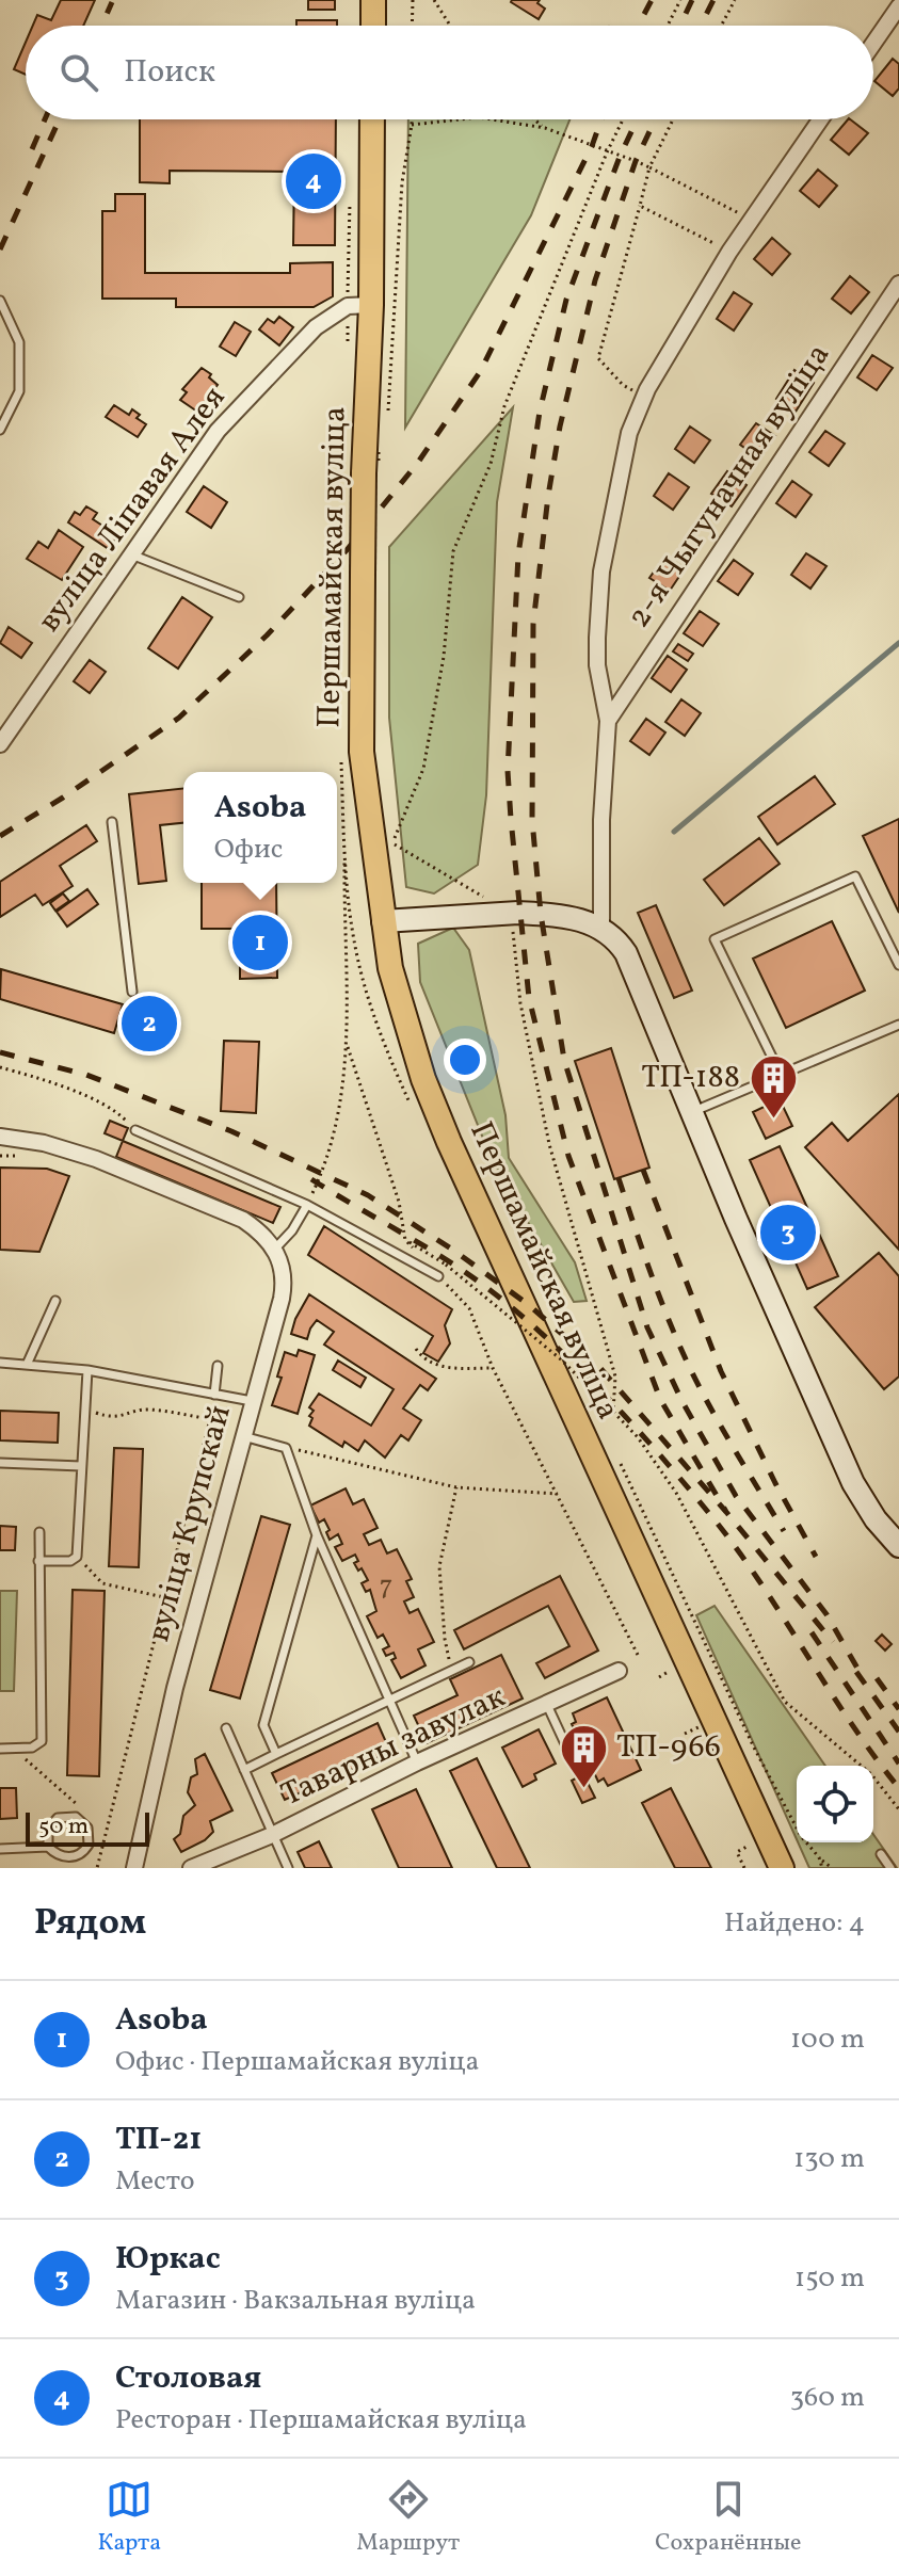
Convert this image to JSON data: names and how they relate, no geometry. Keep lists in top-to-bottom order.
{
  "streets": {
    "main road": ["Першамайская вуліца"],
    "street": [
      "2-я Чыгуначная вуліца",
      "вуліца Ліпавая Алея",
      "вуліца Крупскай",
      "Таварны завулак"
    ]
  },
  "crossings": [
    ["вуліца Ліпавая Алея", "Першамайская вуліца"]
  ],
  "places": {
    "building": ["ТП-188", "ТП-966"]
  },
  "house_numbers": ["7"],
  "scale_bar": "50 m",
  "page": {
    "search": "Поиск",
    "pins": [
      "4",
      "1",
      "2",
      "3"
    ],
    "popup": ["Asoba", "Офис"],
    "scale": "50 m",
    "heading": ["Рядом", "Найдено: 4"],
    "list": [
      {
        "mark": "1",
        "name": "Asoba",
        "note": "Офис · Першамайская вуліца",
        "value": "100 m"
      },
      {
        "mark": "2",
        "name": "ТП-21",
        "note": "Место",
        "value": "130 m"
      },
      {
        "mark": "3",
        "name": "Юркас",
        "note": "Магазин · Вакзальная вуліца",
        "value": "150 m"
      },
      {
        "mark": "4",
        "name": "Столовая",
        "note": "Ресторан · Першамайская вуліца",
        "value": "360 m"
      }
    ],
    "nav": ["Карта", "Маршрут", "Сохранённые"]
  }
}
